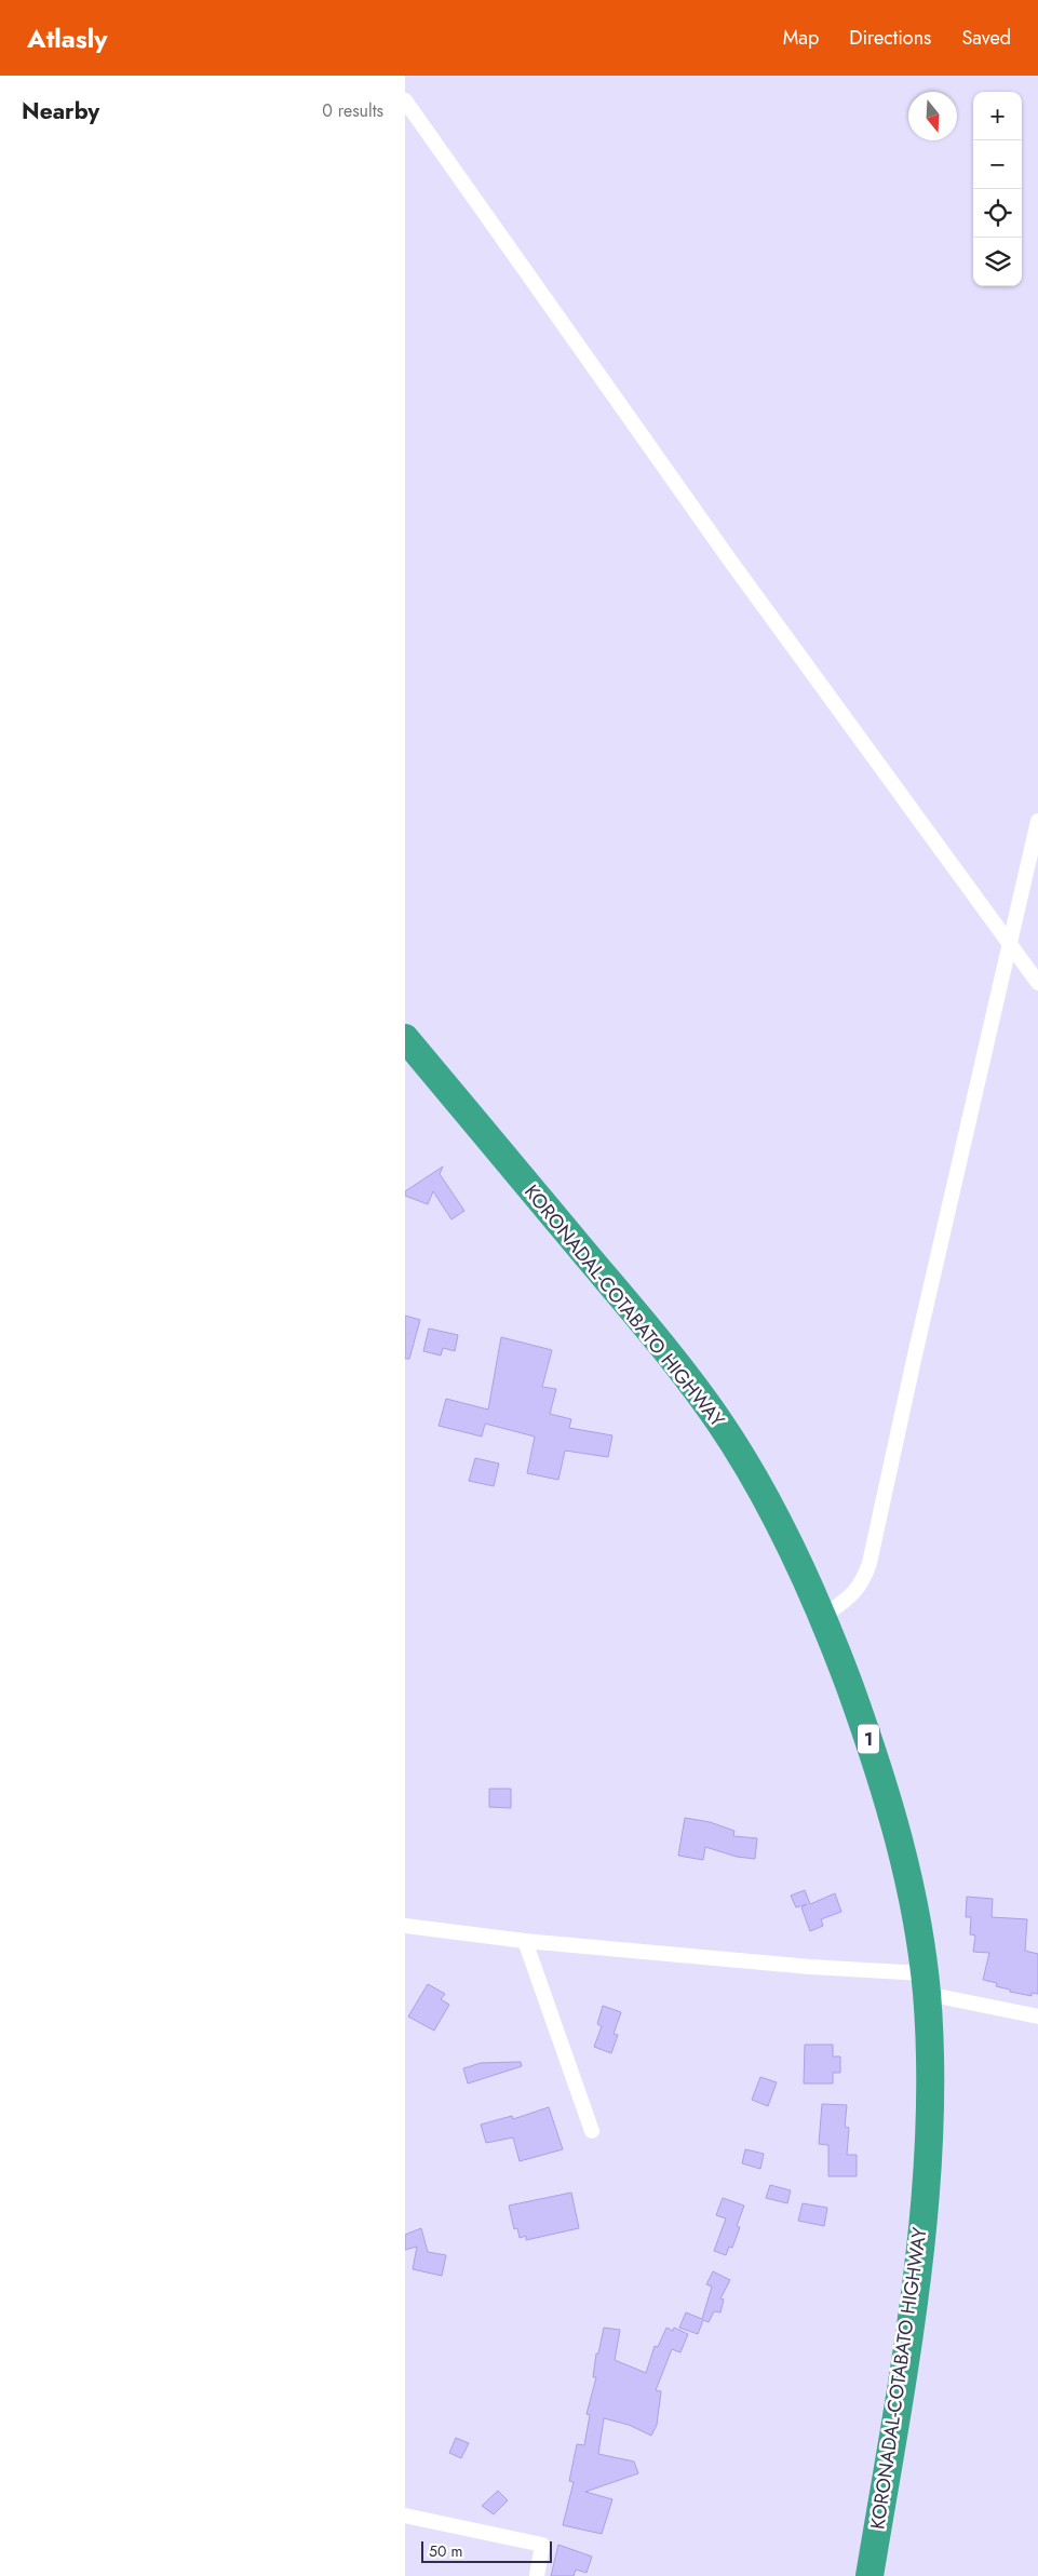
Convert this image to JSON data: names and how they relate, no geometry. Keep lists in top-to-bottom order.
{
  "streets": {
    "highway": ["KORONADAL-COTABATO HIGHWAY", "1"]
  },
  "scale_bar": "50 m",
  "north": "bottom",
  "page": {
    "header": "Atlasly",
    "nav": ["Map", "Directions", "Saved"],
    "heading": ["Nearby", "0 results"],
    "map_buttons": ["+", "−"],
    "scale": "50 m"
  }
}
